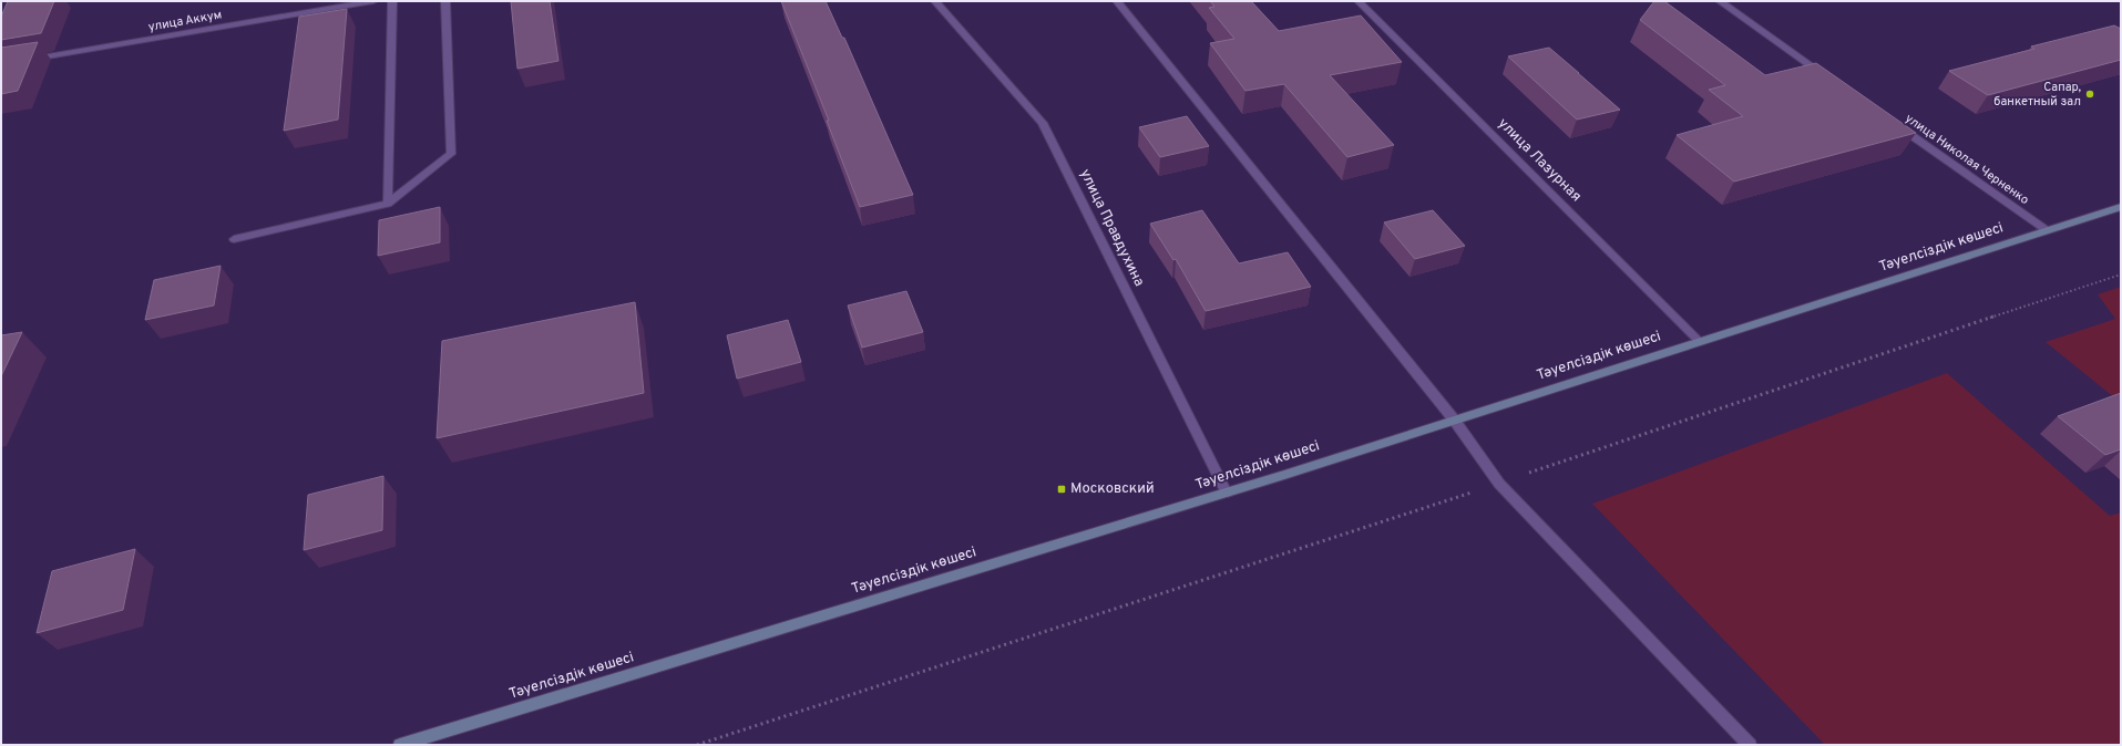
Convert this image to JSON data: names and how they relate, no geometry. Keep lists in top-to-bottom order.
{
  "streets": {
    "main road": ["Тәуелсіздік көшесі"],
    "street": [
      "улица Аккум",
      "улица Николая Черненко",
      "улица Лазурная",
      "улица Правдухина"
    ]
  },
  "crossings": [
    ["улица Николая Черненко", "Тәуелсіздік көшесі"],
    ["улица Лазурная", "Тәуелсіздік көшесі"],
    ["улица Правдухина", "Тәуелсіздік көшесі"]
  ],
  "places": {
    "other": ["Сапар, банкетный зал"],
    "transit": ["Московский"]
  }
}
